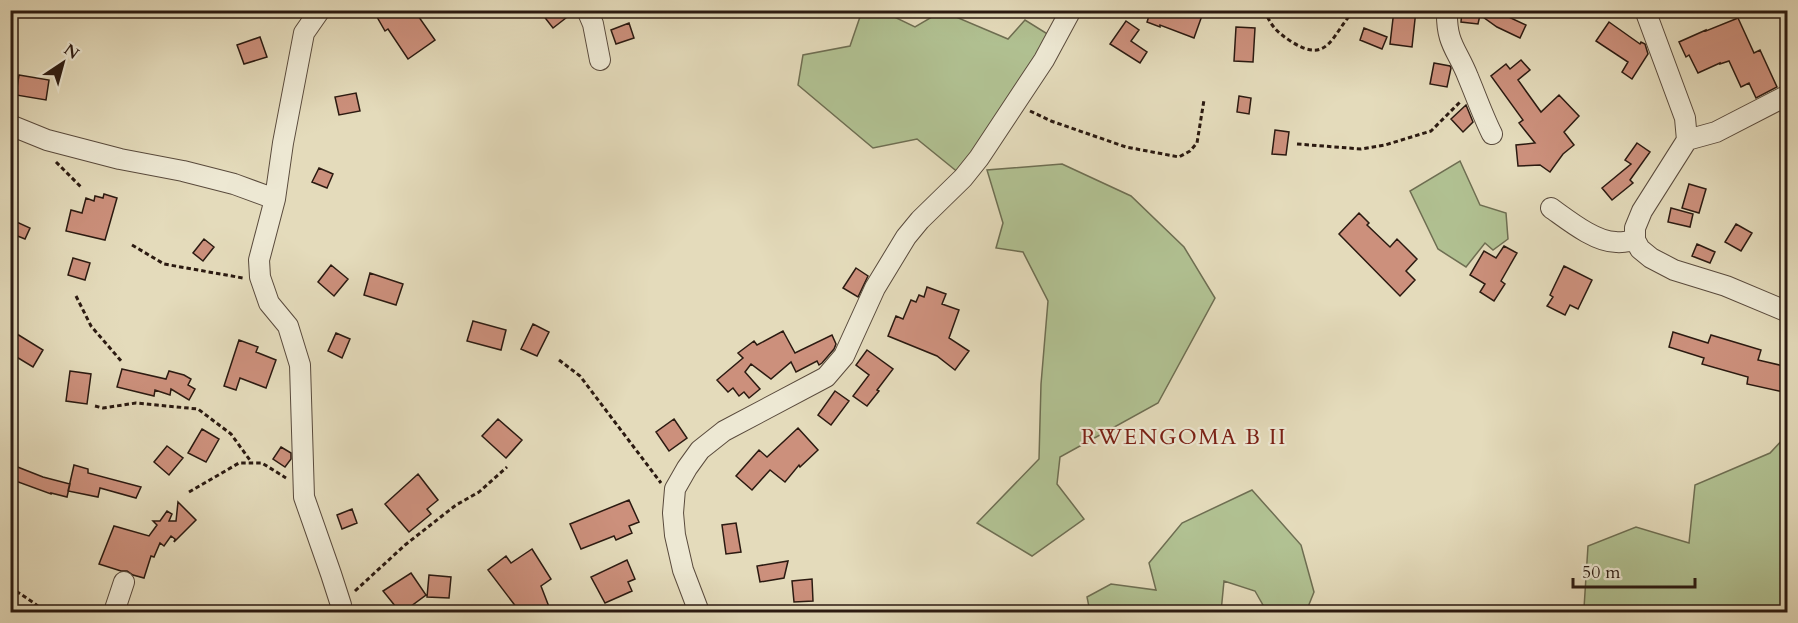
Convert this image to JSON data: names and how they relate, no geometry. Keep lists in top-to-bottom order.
{
  "districts": ["RWENGOMA B II"],
  "scale_bar": "50 m",
  "north": "top right"
}
